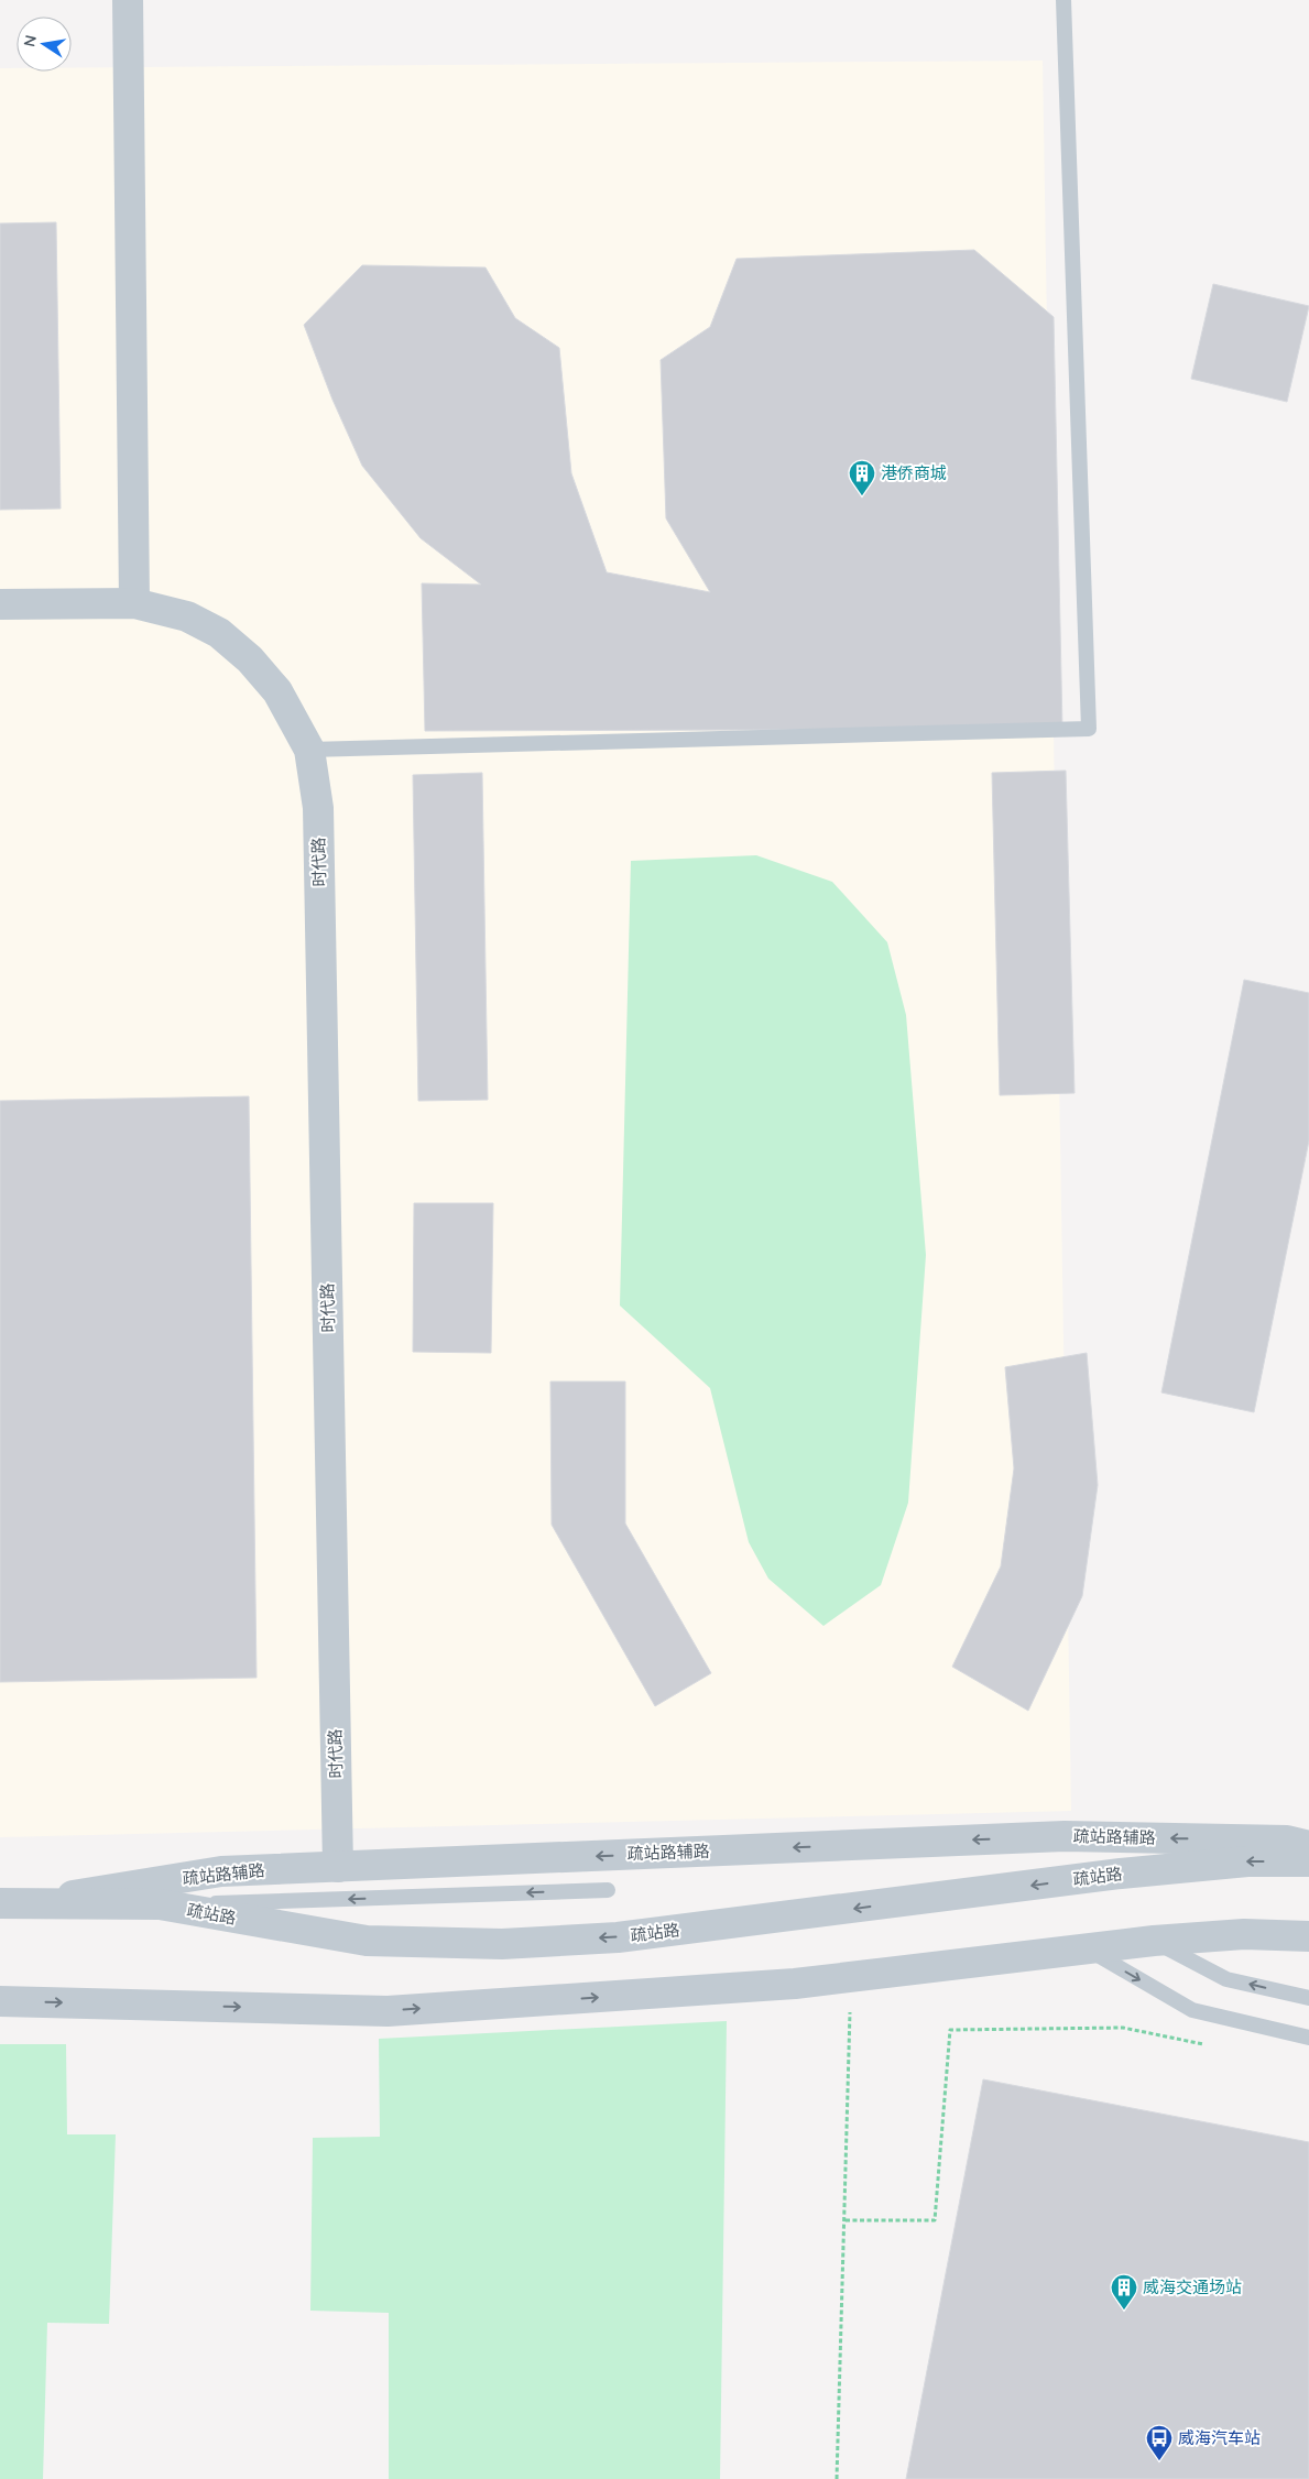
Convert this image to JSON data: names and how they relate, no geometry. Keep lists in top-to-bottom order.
{
  "streets": {
    "street": ["时代路", "疏站路辅路", "疏站路"]
  },
  "crossings": [
    ["时代路", "疏站路辅路"],
    ["疏站路辅路", "疏站路"]
  ],
  "places": {
    "building": ["港侨商城", "威海交通场站"],
    "bus stop": ["威海汽车站"]
  },
  "north": "left"
}
